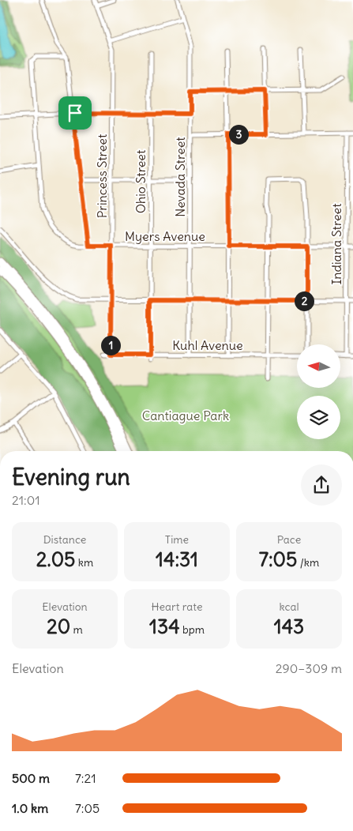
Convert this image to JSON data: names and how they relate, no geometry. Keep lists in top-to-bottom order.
{
  "streets": {
    "street": [
      "Princess Street",
      "Nevada Street",
      "Ohio Street",
      "Myers Avenue",
      "Indiana Street",
      "Kuhl Avenue"
    ]
  },
  "crossings": [
    ["Princess Street", "Myers Avenue"],
    ["Princess Street", "Kuhl Avenue"],
    ["Nevada Street", "Myers Avenue"],
    ["Nevada Street", "Kuhl Avenue"],
    ["Ohio Street", "Myers Avenue"],
    ["Ohio Street", "Kuhl Avenue"],
    ["Myers Avenue", "Indiana Street"]
  ],
  "parks": ["Cantiague Park"],
  "north": "left",
  "page": {
    "pins": ["3", "2", "1"],
    "heading": ["Evening run", "21:01"],
    "stats": [
      ["Distance", "2.05 km"],
      ["Time", "14:31"],
      ["Pace", "7:05 /km"],
      ["Elevation", "20 m"],
      ["Heart rate", "134 bpm"],
      ["kcal", "143"]
    ],
    "chart": ["Elevation", "290–309 m"],
    "list": [
      {
        "name": "500 m",
        "note": "7:21"
      },
      {
        "name": "1.0 km",
        "note": "7:05"
      }
    ]
  }
}
